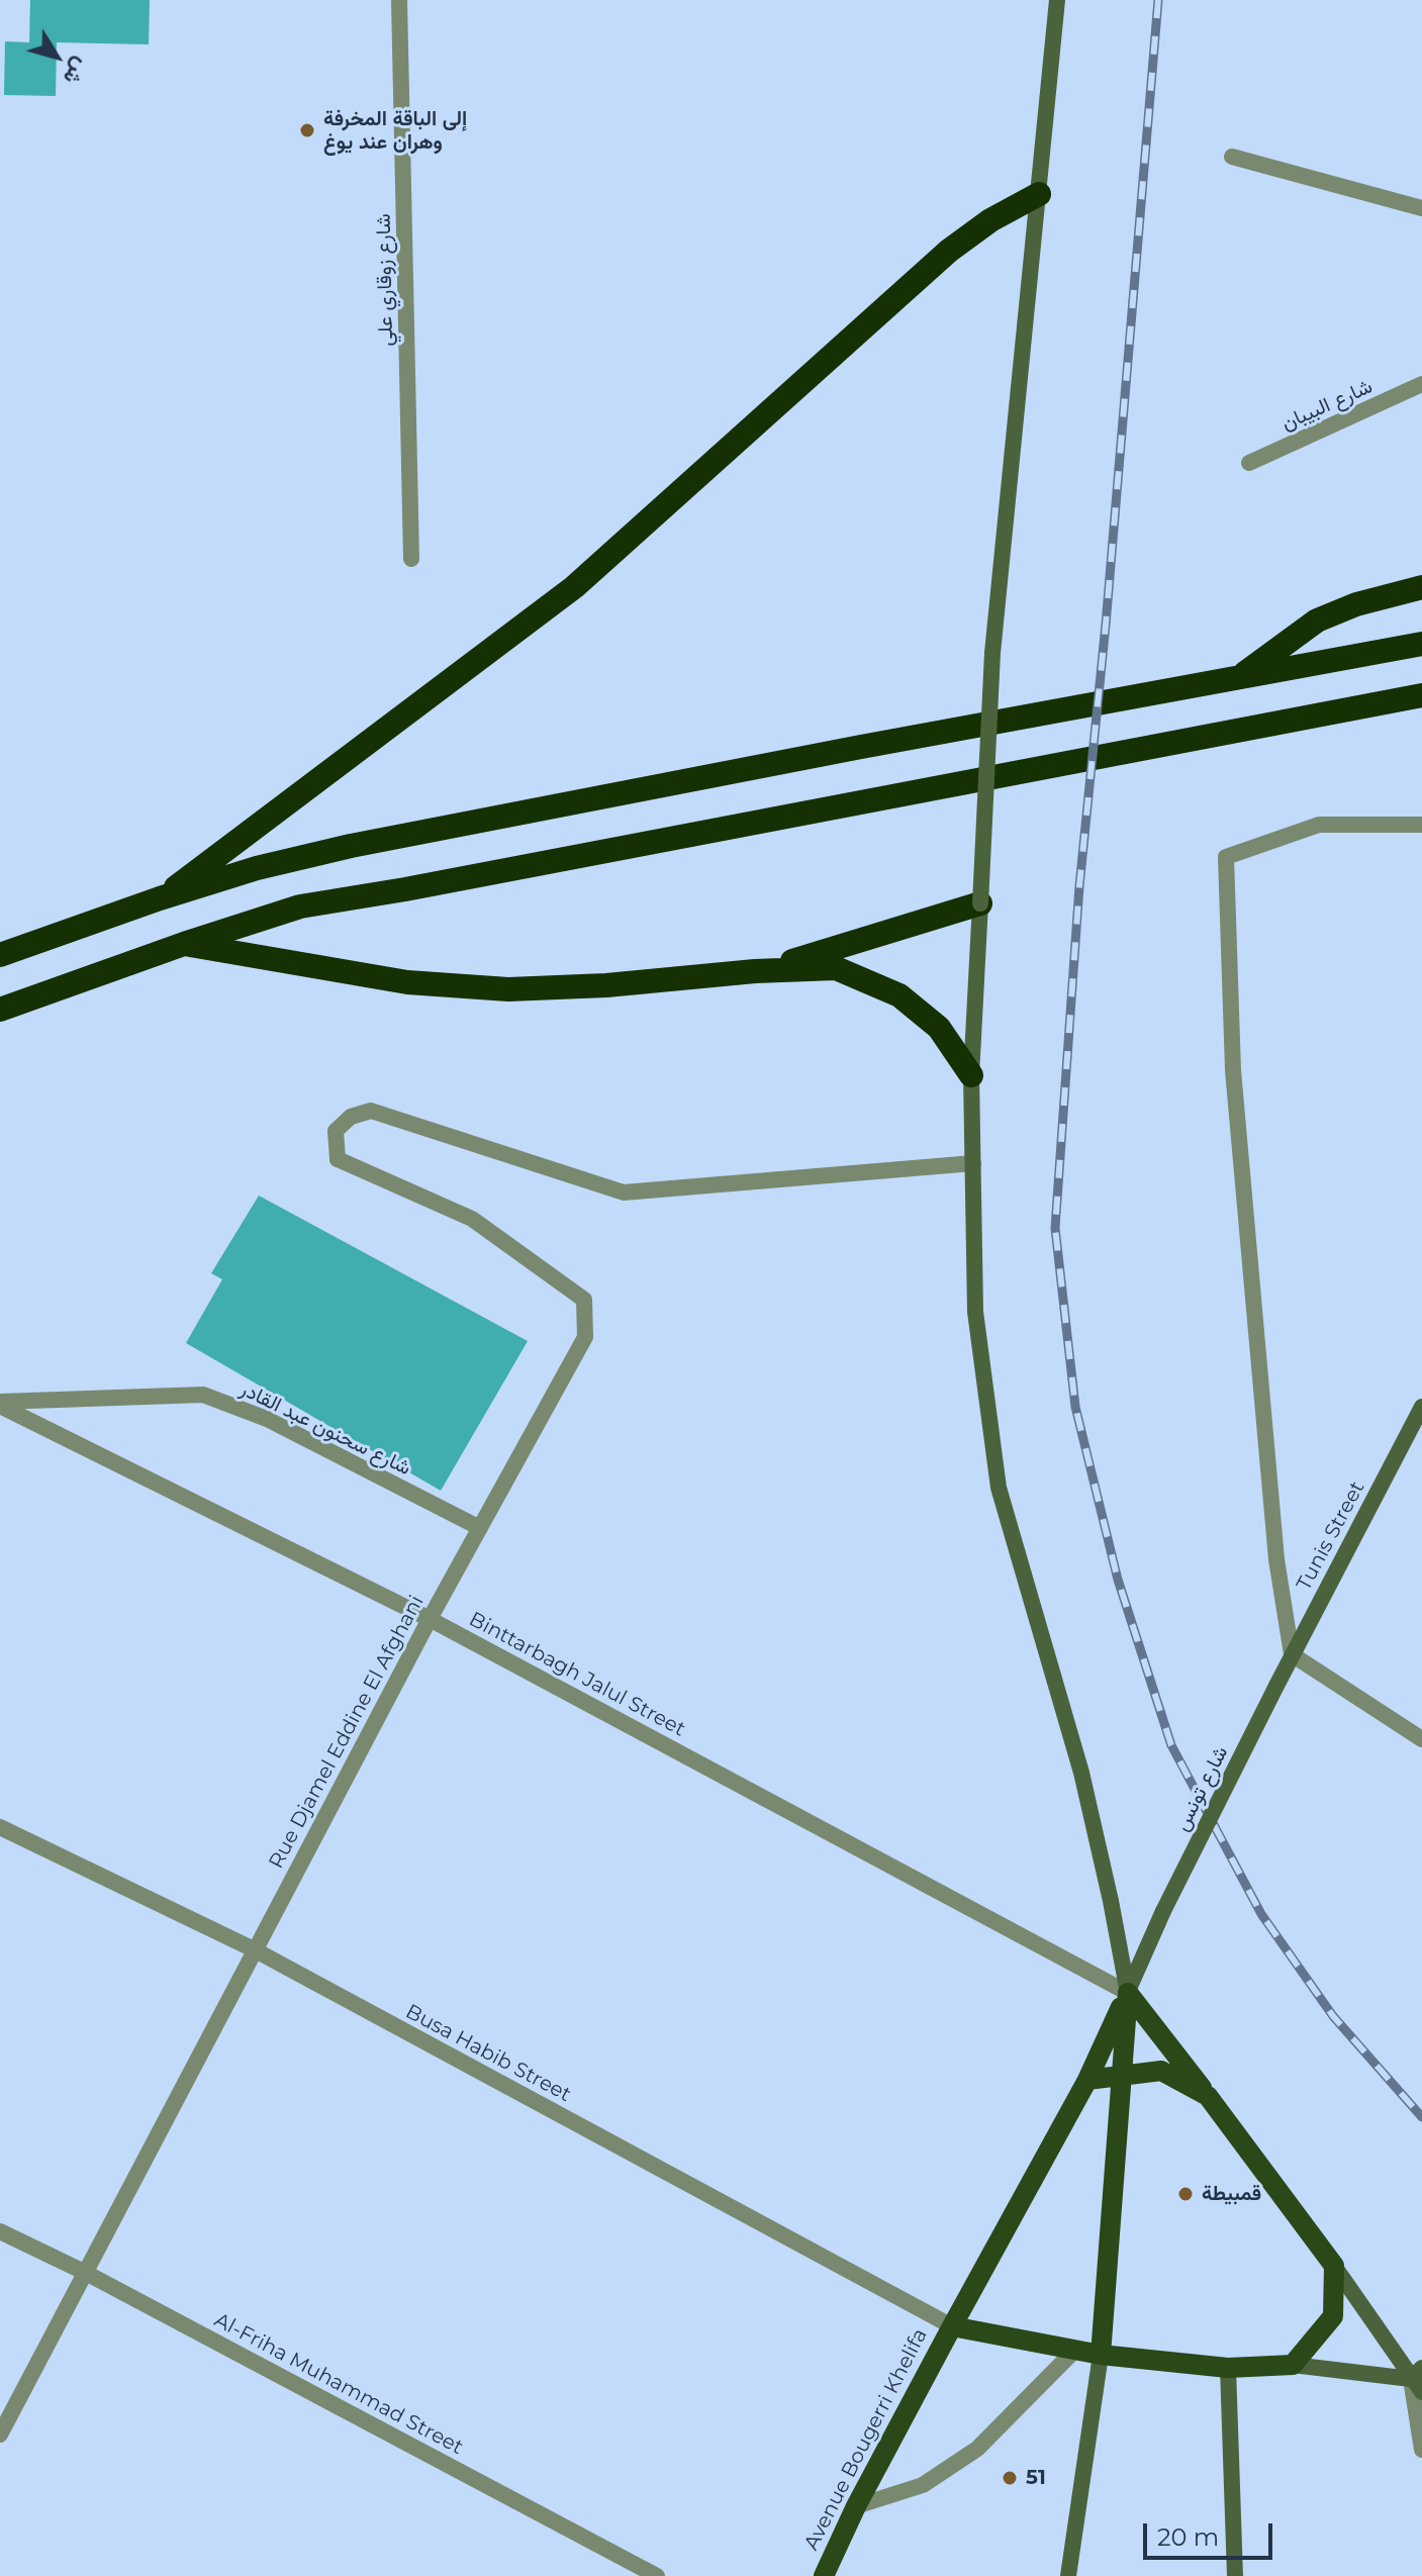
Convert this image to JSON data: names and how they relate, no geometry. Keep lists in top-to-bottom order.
{
  "streets": {
    "main road": ["Tunis Street", "شارع تونس", "Avenue Bougerri Khelifa"],
    "street": [
      "شارع زوقاري علي",
      "شارع البيبان",
      "شارع سحنون عبد القادر",
      "Binttarbagh Jalul Street",
      "Rue Djamel Eddine El Afghani",
      "Busa Habib Street",
      "Al-Friha Muhammad Street"
    ]
  },
  "crossings": [
    ["شارع سحنون عبد القادر", "Binttarbagh Jalul Street"],
    ["شارع سحنون عبد القادر", "Rue Djamel Eddine El Afghani"],
    ["Tunis Street", "شارع تونس"],
    ["Binttarbagh Jalul Street", "Rue Djamel Eddine El Afghani"],
    ["Binttarbagh Jalul Street", "شارع تونس"],
    ["Binttarbagh Jalul Street", "Avenue Bougerri Khelifa"],
    ["Rue Djamel Eddine El Afghani", "Busa Habib Street"],
    ["Rue Djamel Eddine El Afghani", "Al-Friha Muhammad Street"],
    ["شارع تونس", "Avenue Bougerri Khelifa"],
    ["Busa Habib Street", "Avenue Bougerri Khelifa"]
  ],
  "places": ["إلى الباقة المخرفة وهران عند يوغ", "قمبيطة", "51"],
  "scale_bar": "20 m",
  "north": "bottom right"
}
